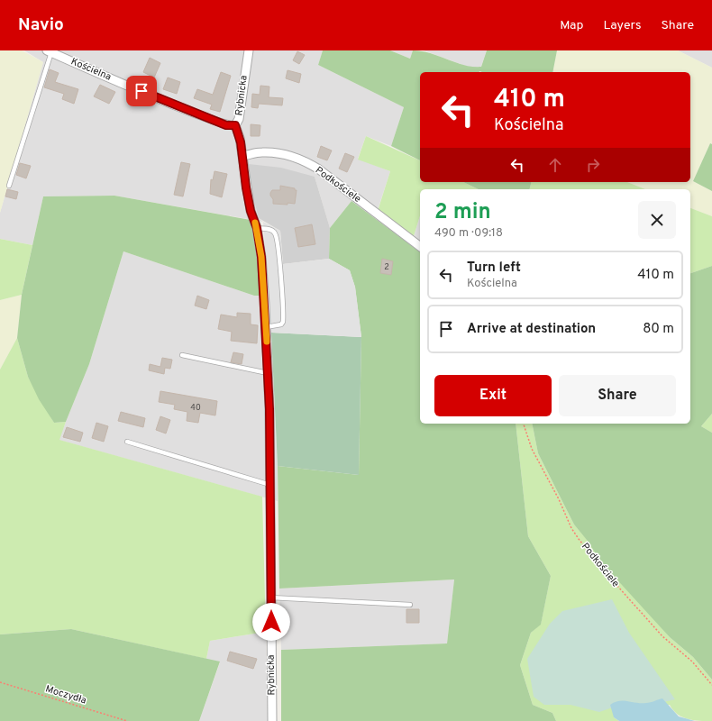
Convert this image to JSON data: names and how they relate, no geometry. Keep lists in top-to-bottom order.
{
  "streets": {
    "street": ["Kościelna", "Rybnicka", "Podkościele"],
    "path": ["Moczydła"]
  },
  "crossings": [
    ["Kościelna", "Rybnicka"],
    ["Rybnicka", "Podkościele"]
  ],
  "house_numbers": ["2", "40"],
  "page": {
    "header": "Navio",
    "nav": ["Map", "Layers", "Share"],
    "turn": ["410 m", "Kościelna"],
    "heading": ["2 min", "490 m · 09:18"],
    "list": [
      {
        "name": "Turn left",
        "note": "Kościelna",
        "value": "410 m"
      },
      {
        "name": "Arrive at destination",
        "value": "80 m"
      }
    ],
    "buttons": ["Exit", "Share"]
  }
}
